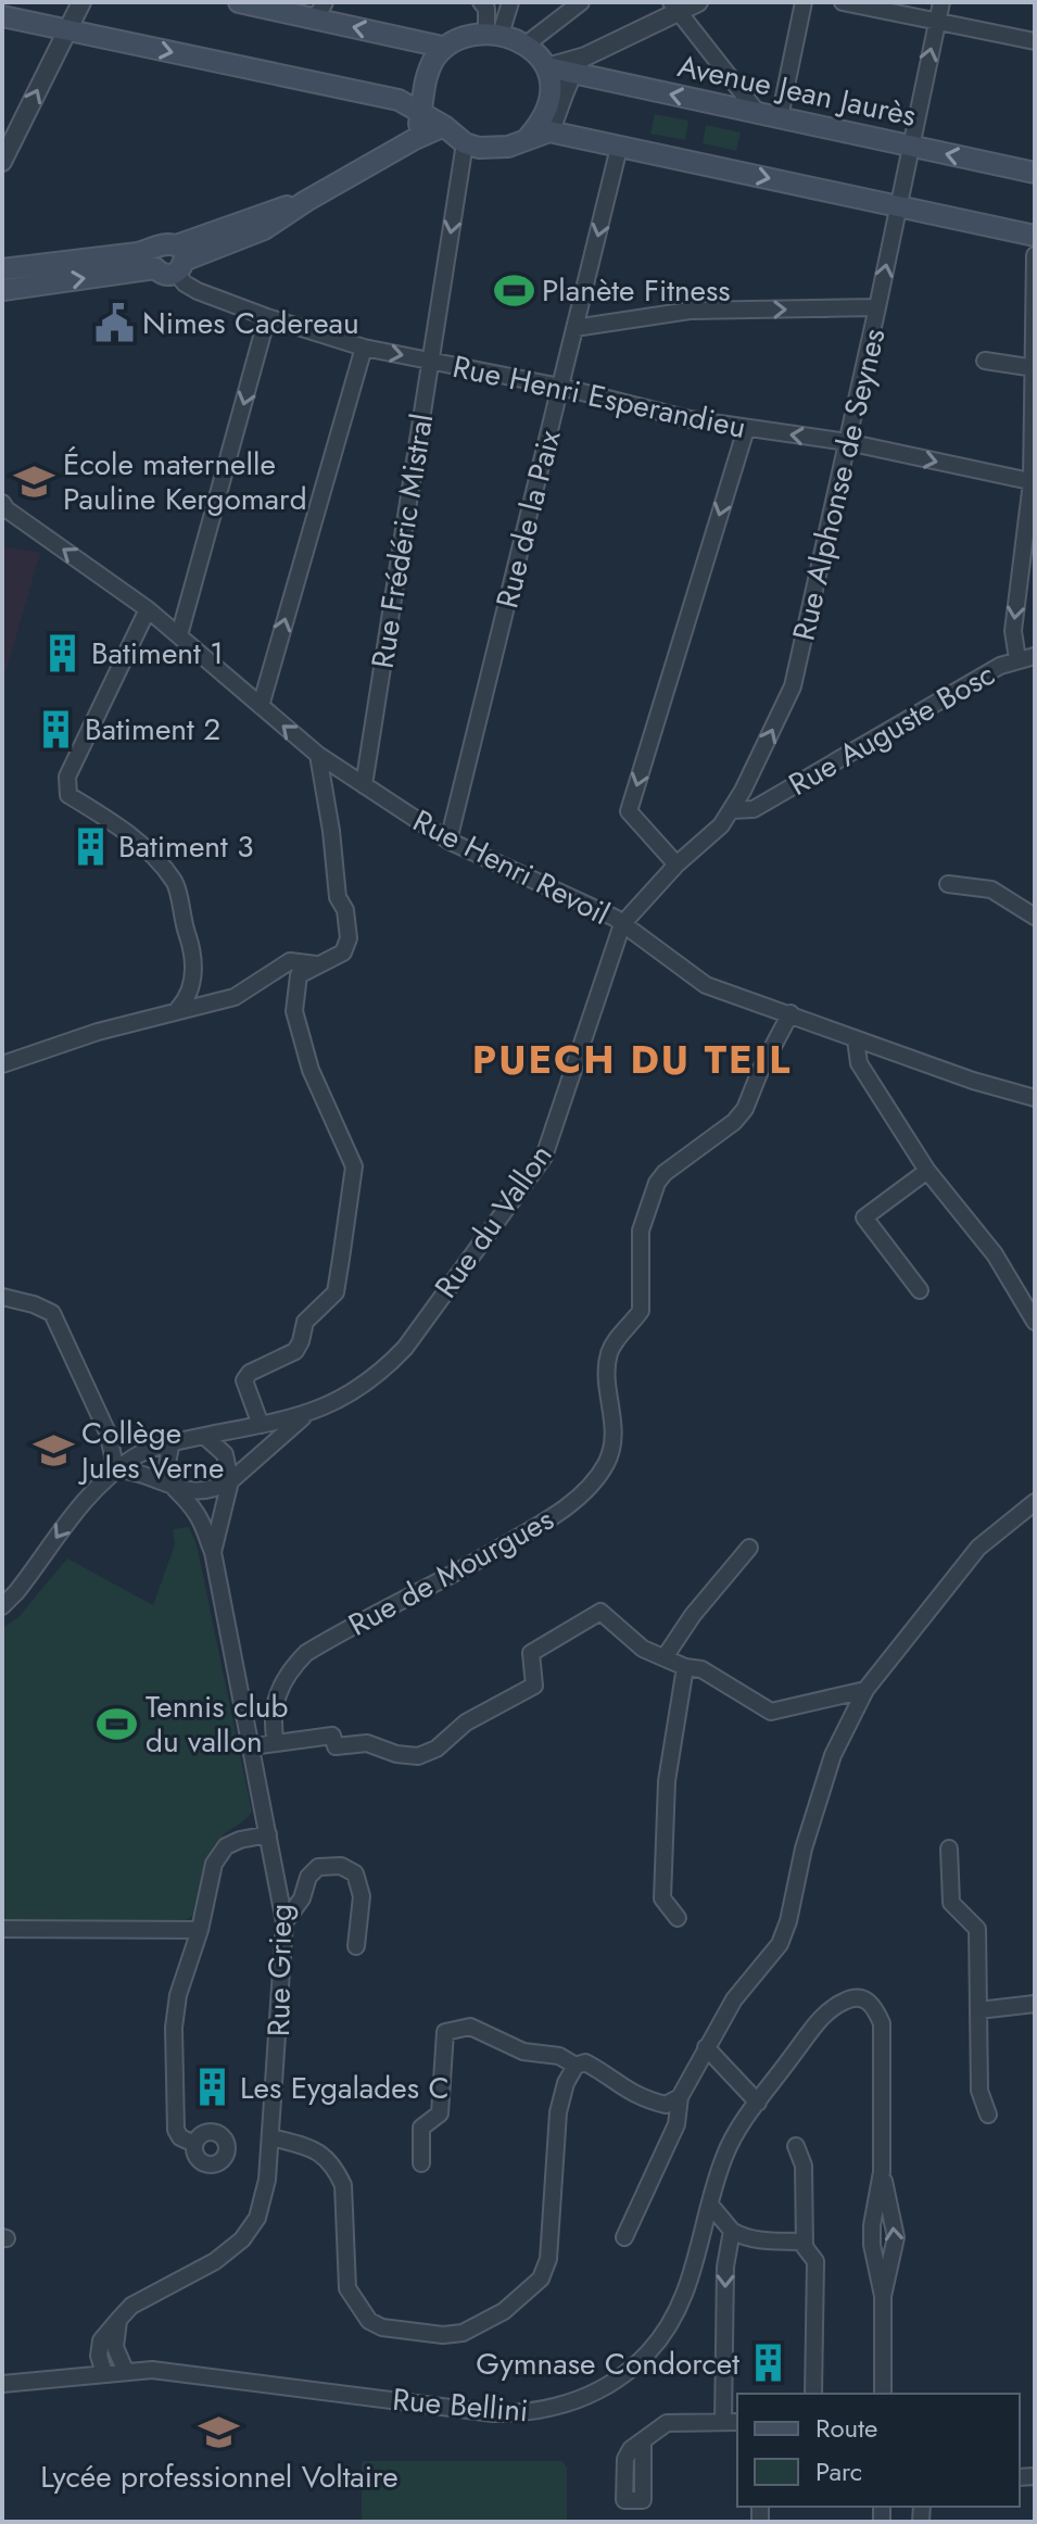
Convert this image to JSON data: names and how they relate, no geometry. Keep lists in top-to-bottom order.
{
  "streets": {
    "main road": ["Avenue Jean Jaurès"],
    "street": [
      "Rue Henri Esperandieu",
      "Rue Alphonse de Seynes",
      "Rue de la Paix",
      "Rue Frédéric Mistral",
      "Rue Auguste Bosc",
      "Rue Henri Revoil",
      "Rue du Vallon",
      "Rue de Mourgues",
      "Rue Grieg",
      "Rue Bellini"
    ]
  },
  "crossings": [
    ["Avenue Jean Jaurès", "Rue Alphonse de Seynes"],
    ["Avenue Jean Jaurès", "Rue Frédéric Mistral"],
    ["Rue Henri Esperandieu", "Rue Alphonse de Seynes"],
    ["Rue Henri Esperandieu", "Rue de la Paix"],
    ["Rue Henri Esperandieu", "Rue Frédéric Mistral"],
    ["Rue Henri Esperandieu", "Rue Auguste Bosc"],
    ["Rue Alphonse de Seynes", "Rue Auguste Bosc"],
    ["Rue de la Paix", "Rue Henri Revoil"],
    ["Rue Frédéric Mistral", "Rue Henri Revoil"],
    ["Rue Henri Revoil", "Rue du Vallon"],
    ["Rue Henri Revoil", "Rue de Mourgues"],
    ["Rue du Vallon", "Rue Grieg"],
    ["Rue Grieg", "Rue Bellini"]
  ],
  "districts": ["PUECH DU TEIL"],
  "places": {
    "sports": ["Planète Fitness", "Tennis club du vallon"],
    "public building": ["Nimes Cadereau"],
    "school or university": ["École maternelle Pauline Kergomard", "Collège Jules Verne", "Lycée professionnel Voltaire"],
    "building": [
      "Batiment 1",
      "Batiment 2",
      "Batiment 3",
      "Les Eygalades C",
      "Gymnase Condorcet"
    ]
  },
  "legend": ["Route", "Parc"]
}
